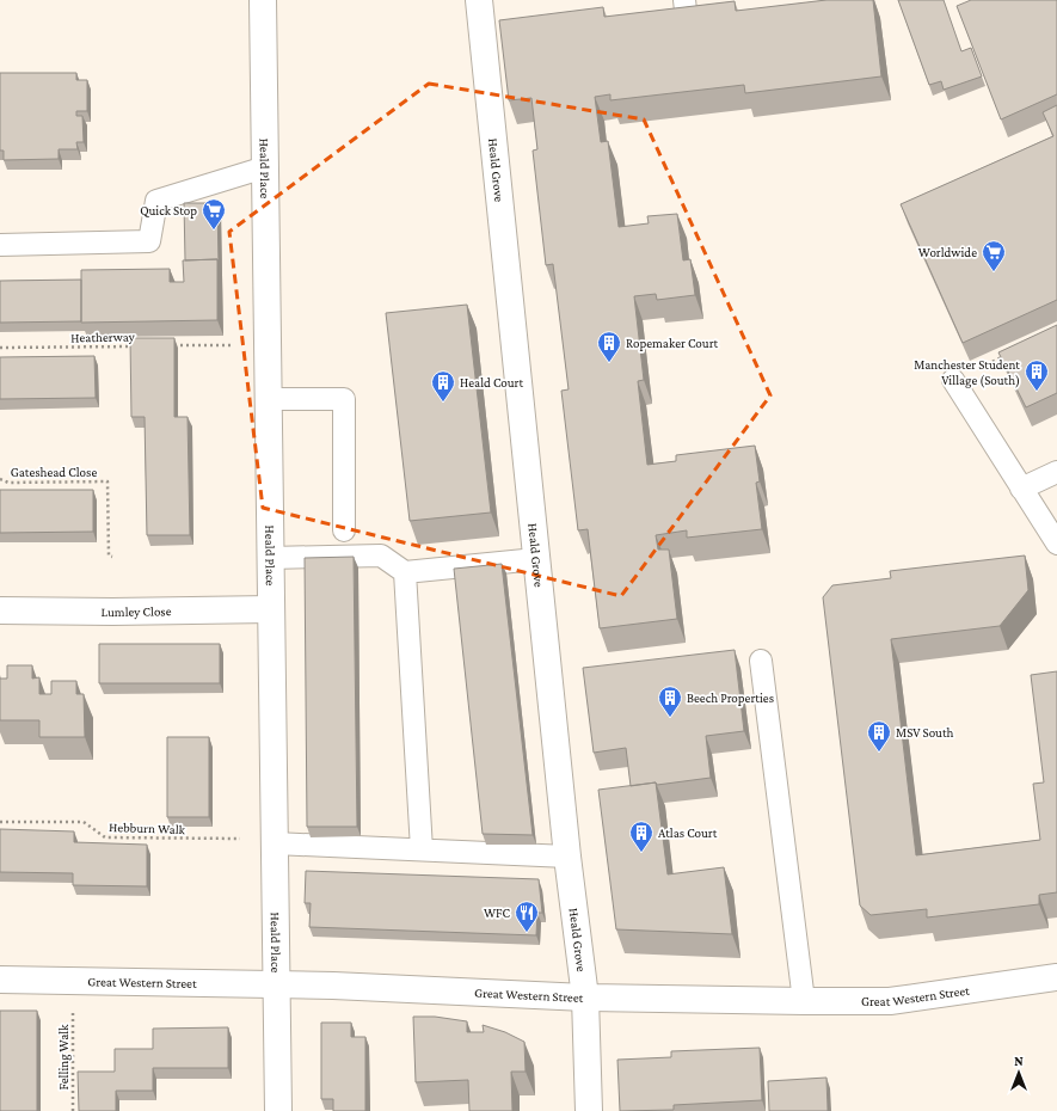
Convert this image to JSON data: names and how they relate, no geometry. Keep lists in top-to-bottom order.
{
  "streets": {
    "street": [
      "Heald Place",
      "Heald Grove",
      "Lumley Close",
      "Great Western Street"
    ],
    "path": [
      "Heatherway",
      "Gateshead Close",
      "Hebburn Walk",
      "Felling Walk"
    ]
  },
  "crossings": [
    ["Heald Place", "Lumley Close"],
    ["Heald Place", "Great Western Street"],
    ["Heald Grove", "Great Western Street"]
  ],
  "places": {
    "supermarket": ["Quick Stop", "Worldwide"],
    "building": [
      "Ropemaker Court",
      "Manchester Student Village (South)",
      "Heald Court",
      "Beech Properties",
      "MSV South",
      "Atlas Court"
    ],
    "restaurant": ["WFC"]
  },
  "north": "top"
}
